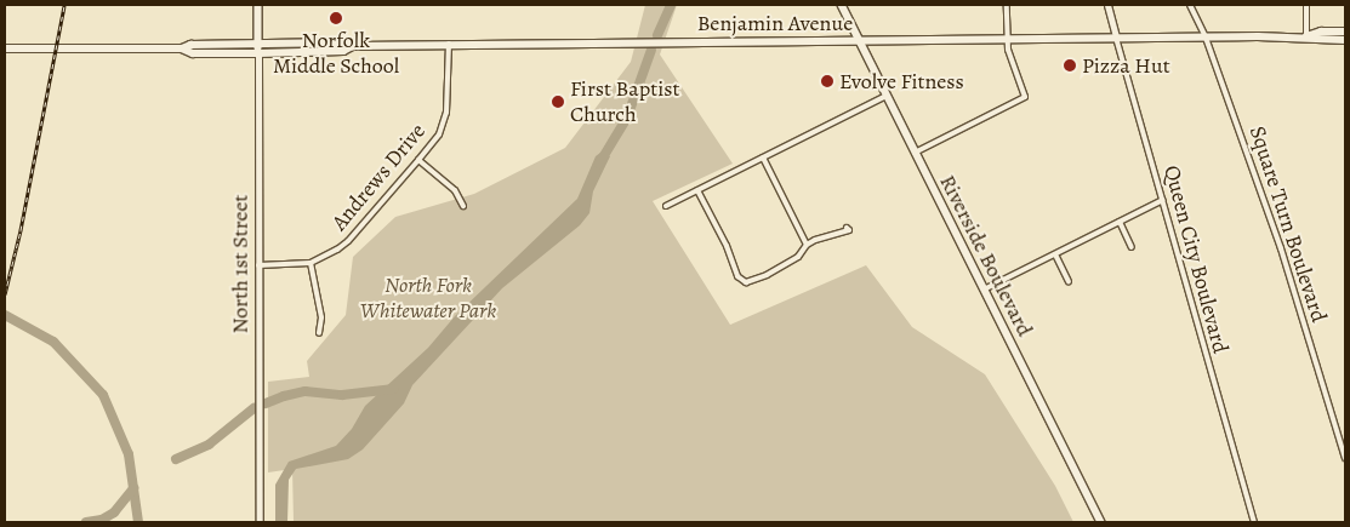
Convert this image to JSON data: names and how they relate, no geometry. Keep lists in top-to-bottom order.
{
  "streets": {
    "main road": ["Benjamin Avenue", "Riverside Boulevard", "North 1st Street"],
    "street": ["Andrews Drive", "Square Turn Boulevard", "Queen City Boulevard"]
  },
  "crossings": [
    ["Benjamin Avenue", "Andrews Drive"],
    ["Benjamin Avenue", "Square Turn Boulevard"],
    ["Benjamin Avenue", "Riverside Boulevard"],
    ["Benjamin Avenue", "Queen City Boulevard"],
    ["Benjamin Avenue", "North 1st Street"],
    ["Andrews Drive", "North 1st Street"]
  ],
  "parks": ["North Fork Whitewater Park"],
  "places": [
    "Norfolk Middle School",
    "Pizza Hut",
    "Evolve Fitness",
    "First Baptist Church"
  ]
}
